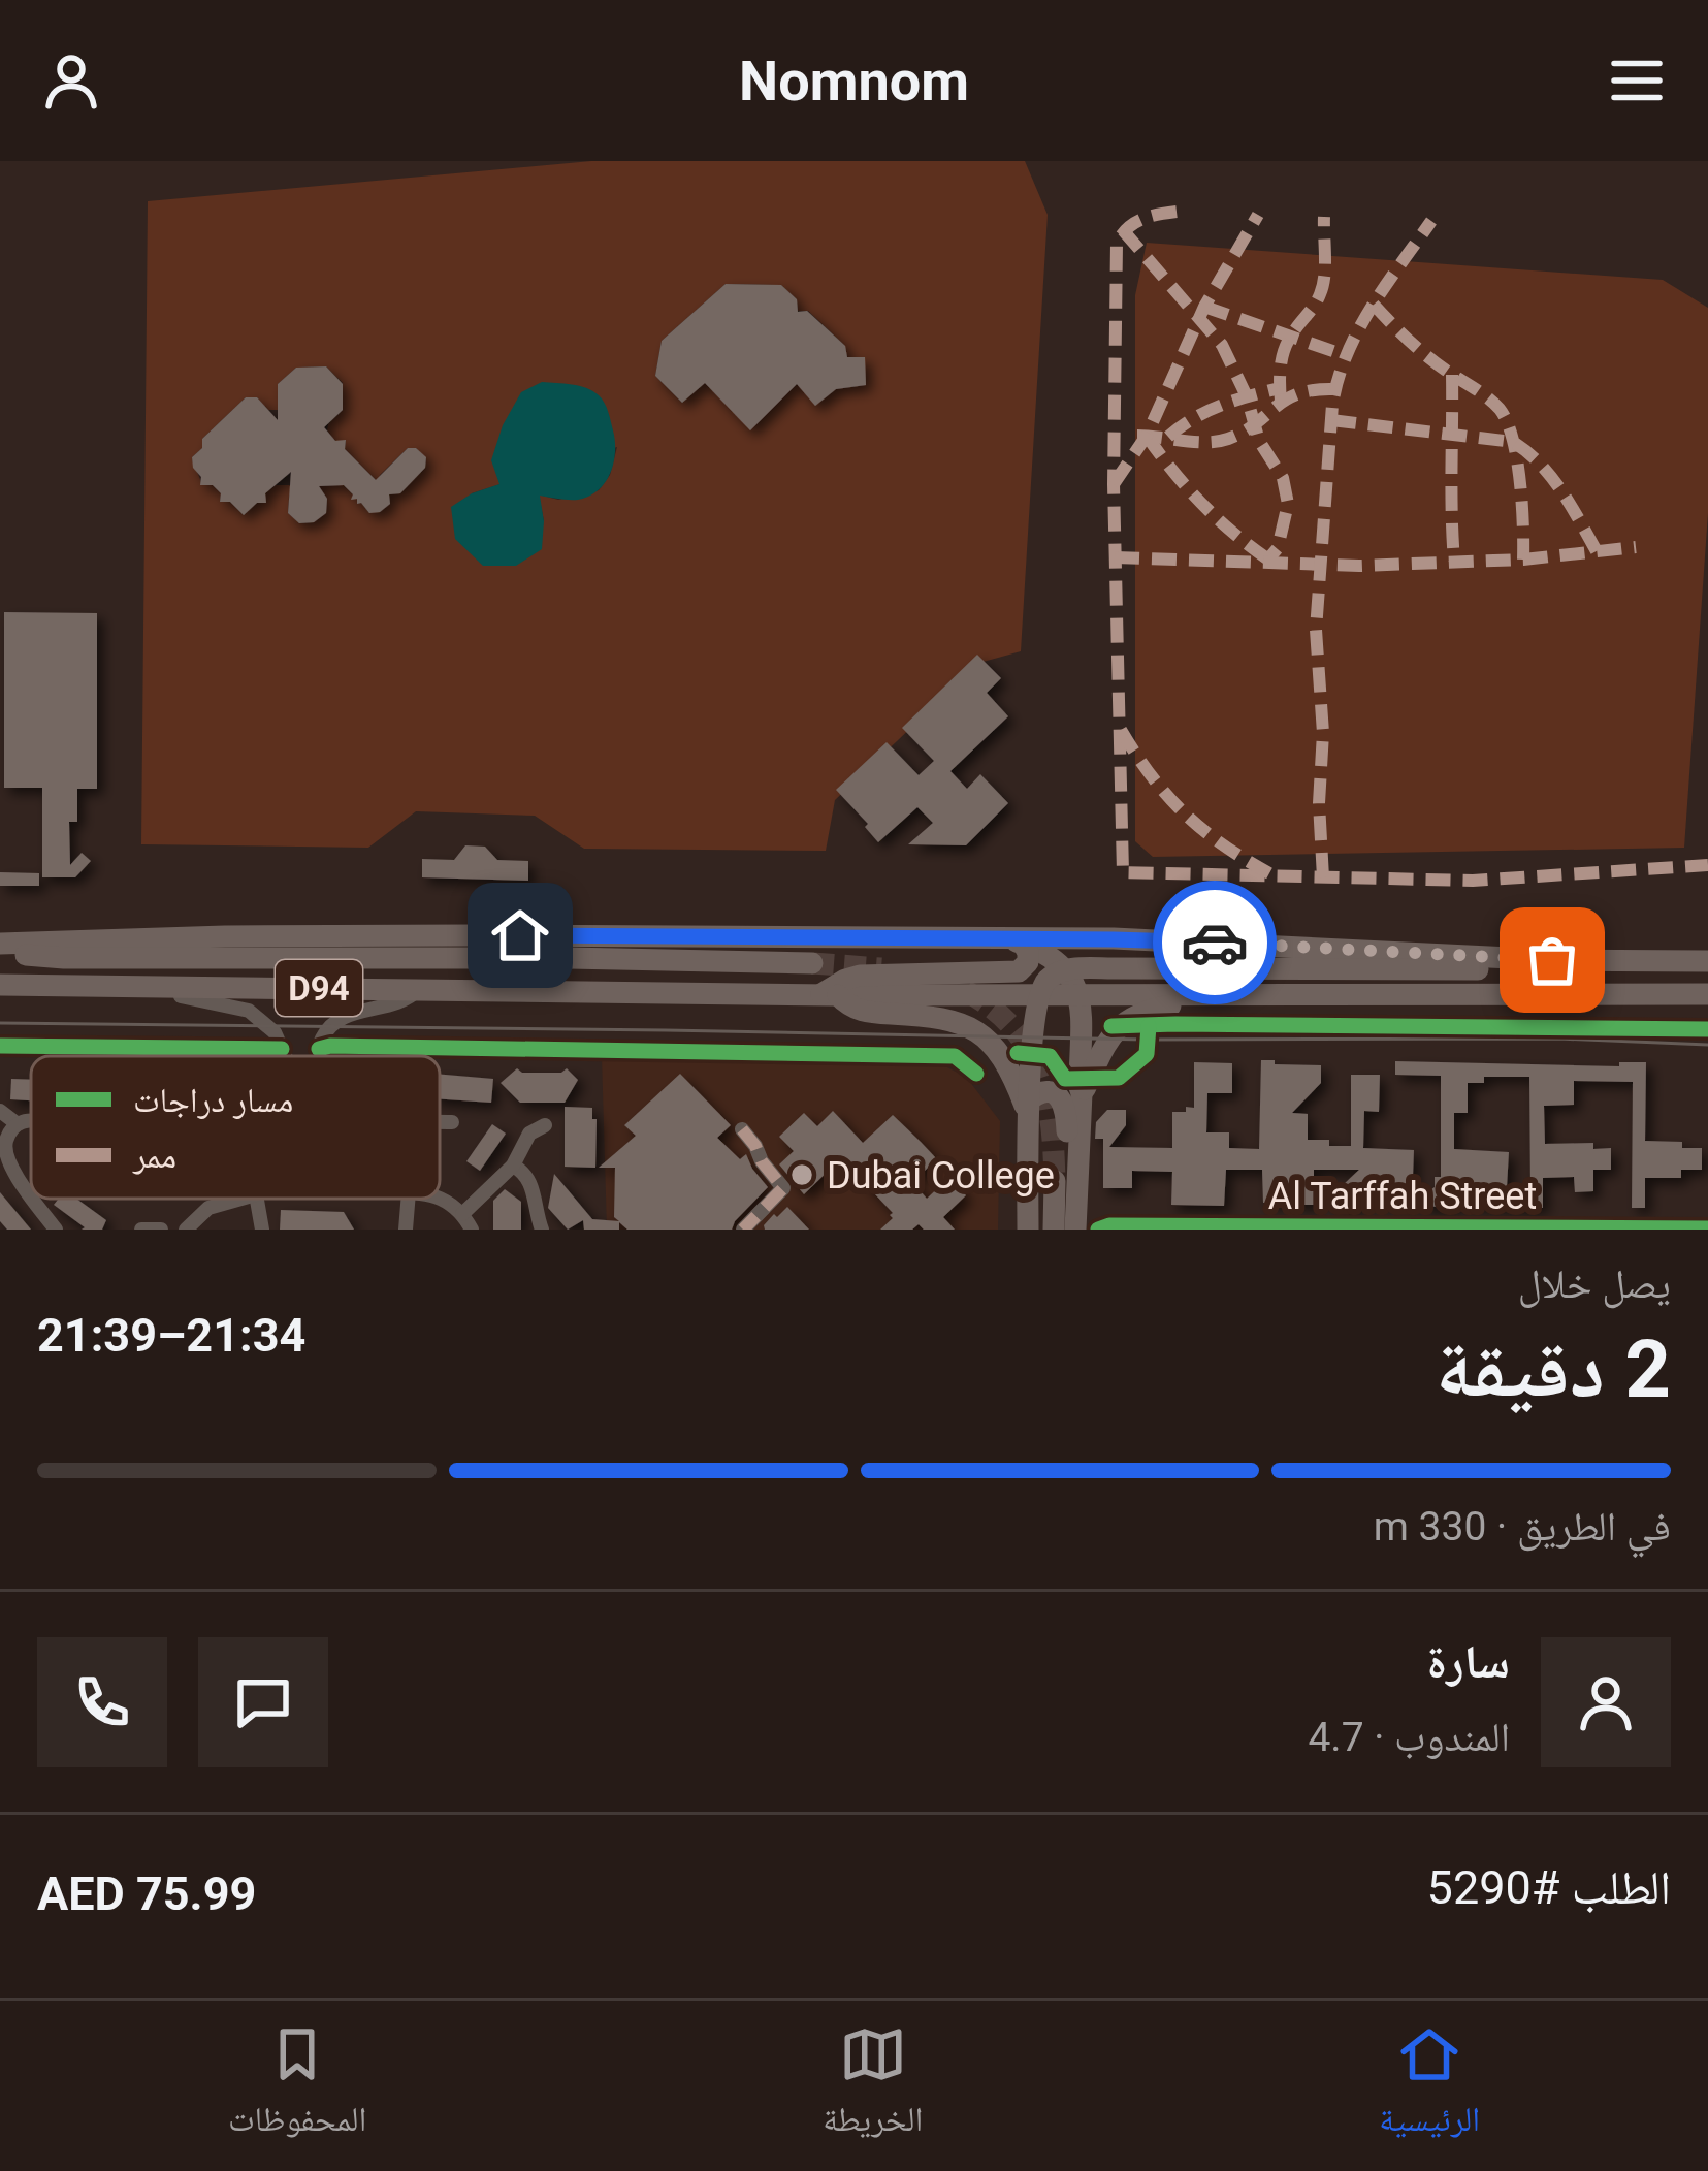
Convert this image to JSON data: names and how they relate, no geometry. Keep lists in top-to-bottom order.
{
  "streets": {
    "main road": ["D94"],
    "street": ["Al Tarffah Street"]
  },
  "places": ["Dubai College"],
  "legend": ["مسار دراجات", "ممر"],
  "page": {
    "header": "Nomnom",
    "heading": ["2 دقيقة", "يصل خلال", "21:34–21:39"],
    "panel": [
      "سارة",
      "المندوب · 4.7",
      "الطلب #5290",
      "AED 75.99"
    ],
    "bar": "في الطريق · 330 m",
    "tabs": ["الرئيسية", "الخريطة", "المحفوظات"]
  }
}
